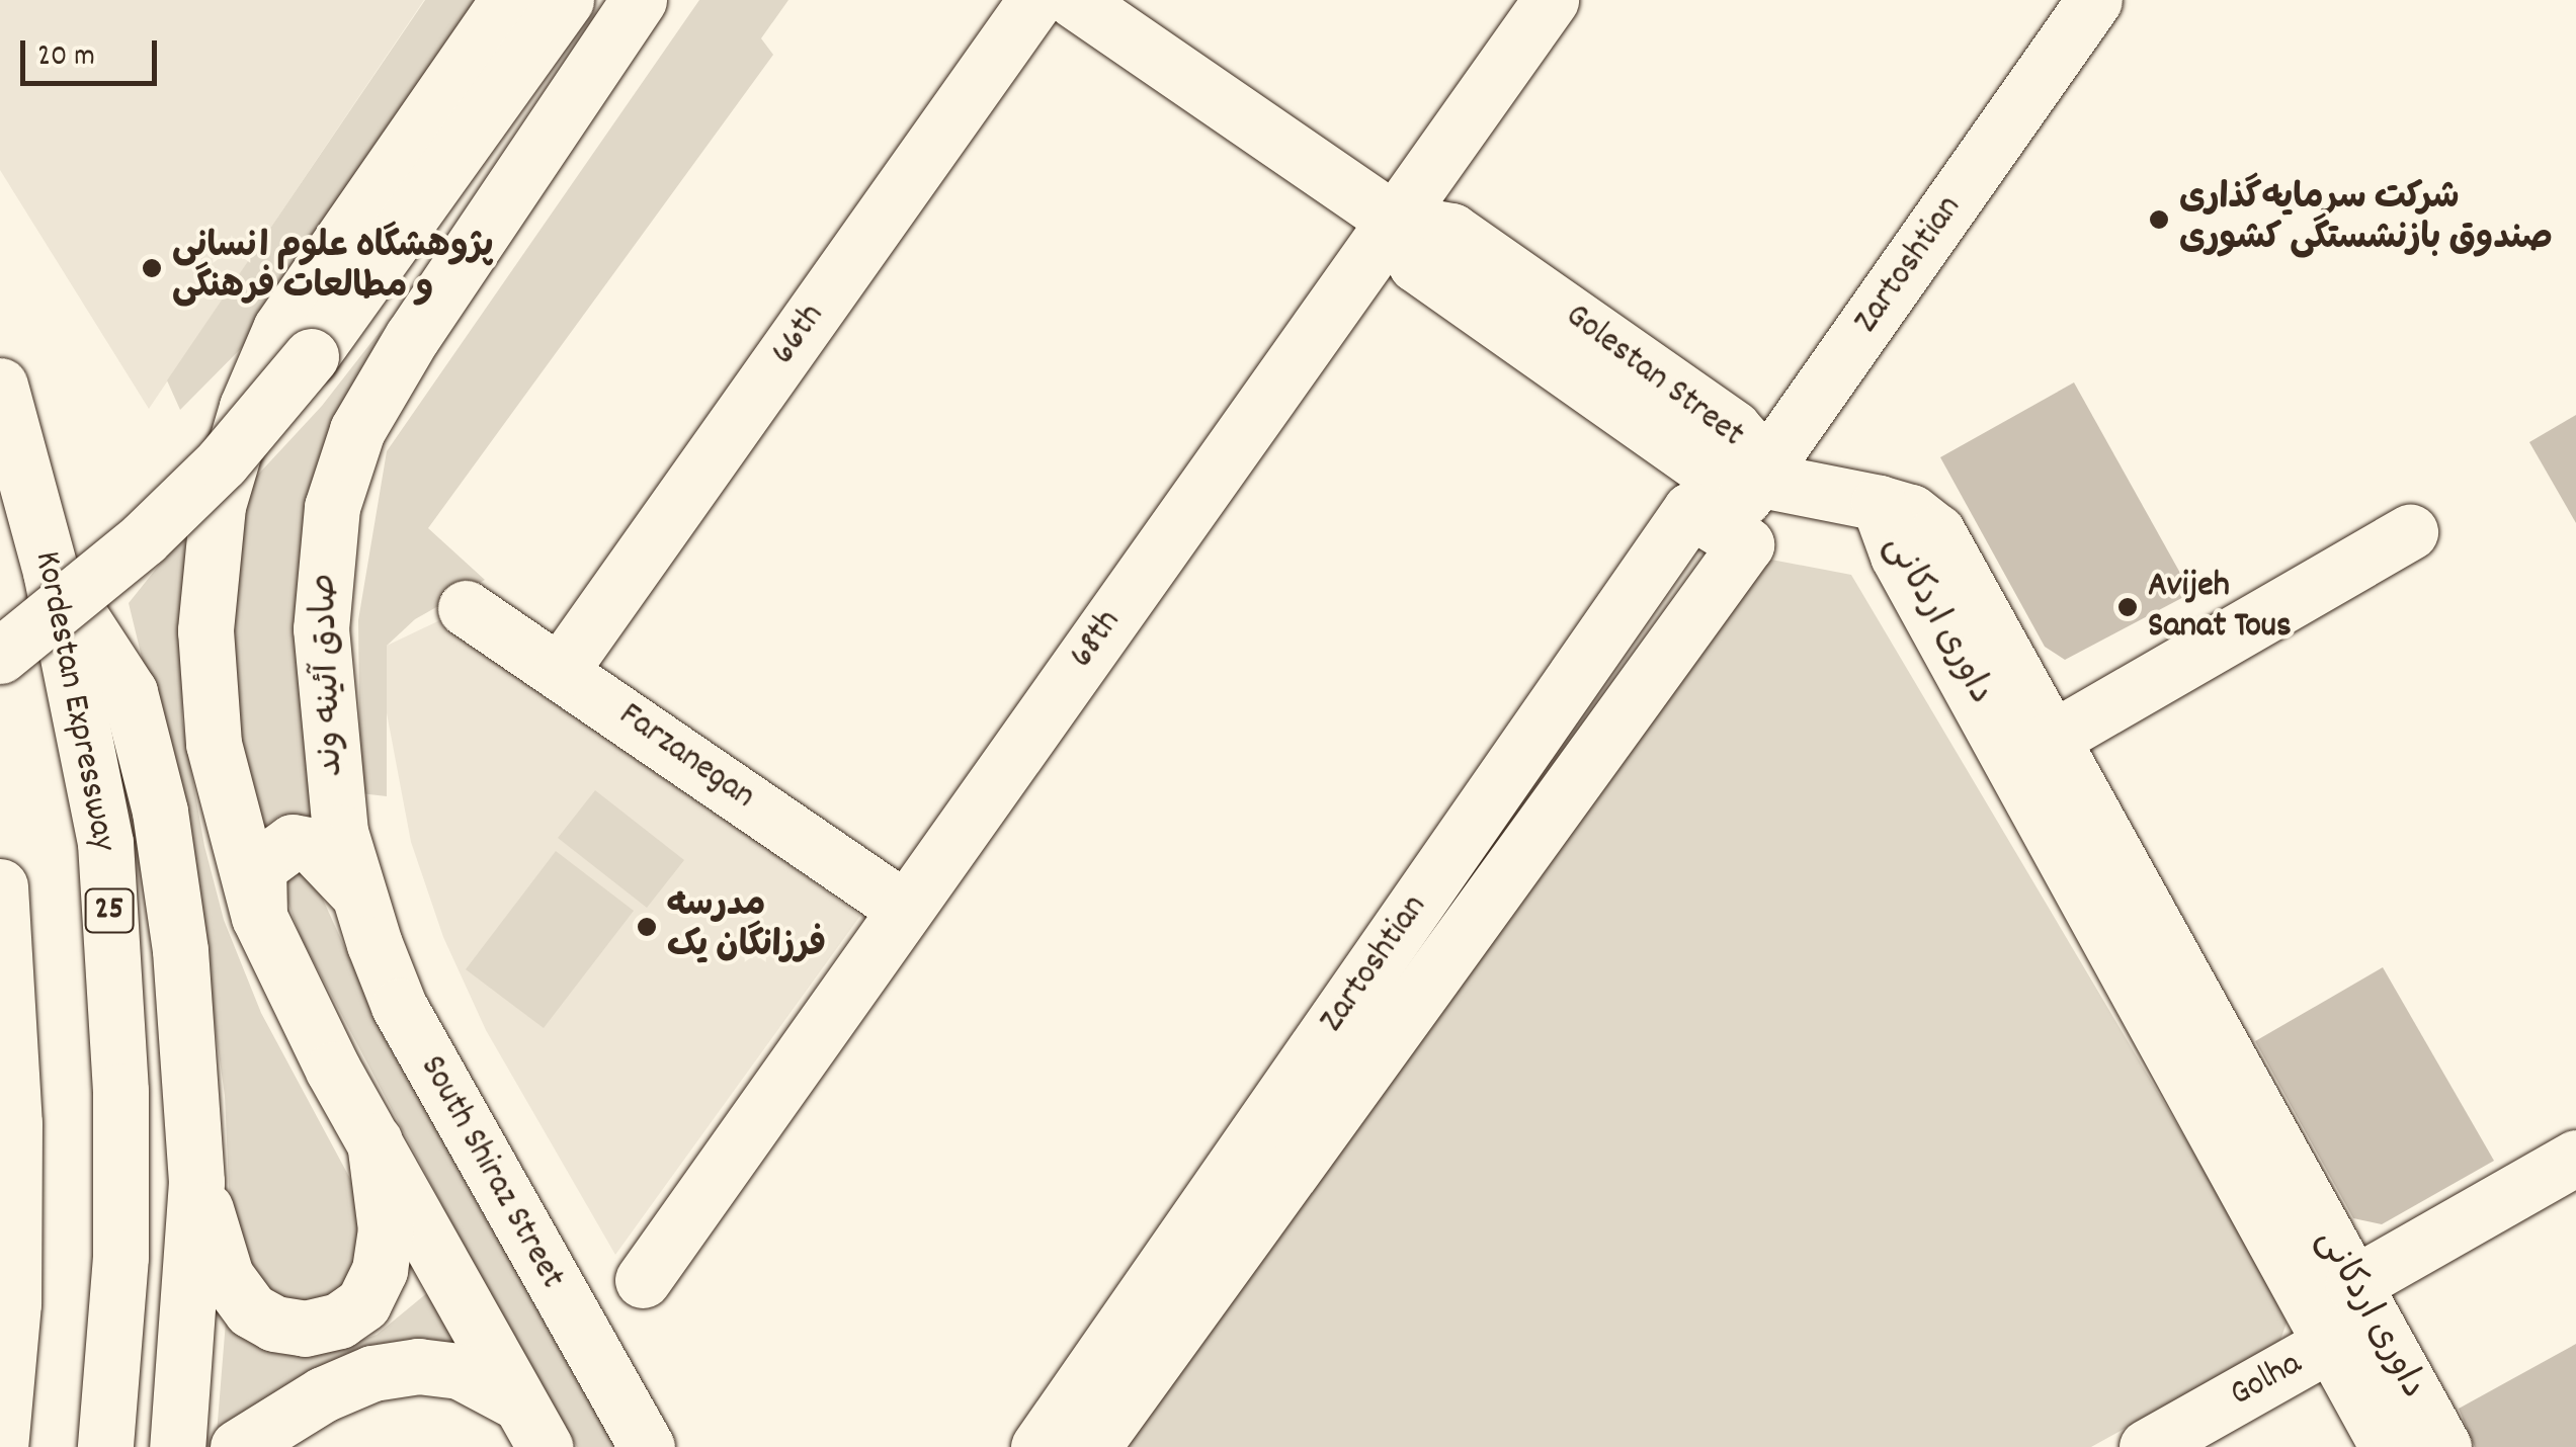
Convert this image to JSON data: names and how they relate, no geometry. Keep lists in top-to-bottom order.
{
  "streets": {
    "main road": [
      "Zartoshtian",
      "66th",
      "Golestan Street",
      "داوری اردکانی",
      "68th",
      "صادق آئینه وند",
      "Kordestan Expressway",
      "Farzanegan",
      "25",
      "South Shiraz Street",
      "Golha"
    ]
  },
  "crossings": [
    ["Zartoshtian", "Golestan Street"],
    ["Zartoshtian", "داوری اردکانی"],
    ["66th", "Farzanegan"],
    ["Golestan Street", "داوری اردکانی"],
    ["Golestan Street", "68th"],
    ["داوری اردکانی", "Golha"],
    ["68th", "Farzanegan"],
    ["صادق آئینه وند", "South Shiraz Street"]
  ],
  "places": [
    "شرکت سرمایه‌گذاری صندوق بازنشستگی کشوری",
    "پژوهشگاه علوم انسانی و مطالعات فرهنگی",
    "Avijeh Sanat Tous",
    "مدرسه فرزانگان یک"
  ],
  "scale_bar": "20 m"
}
